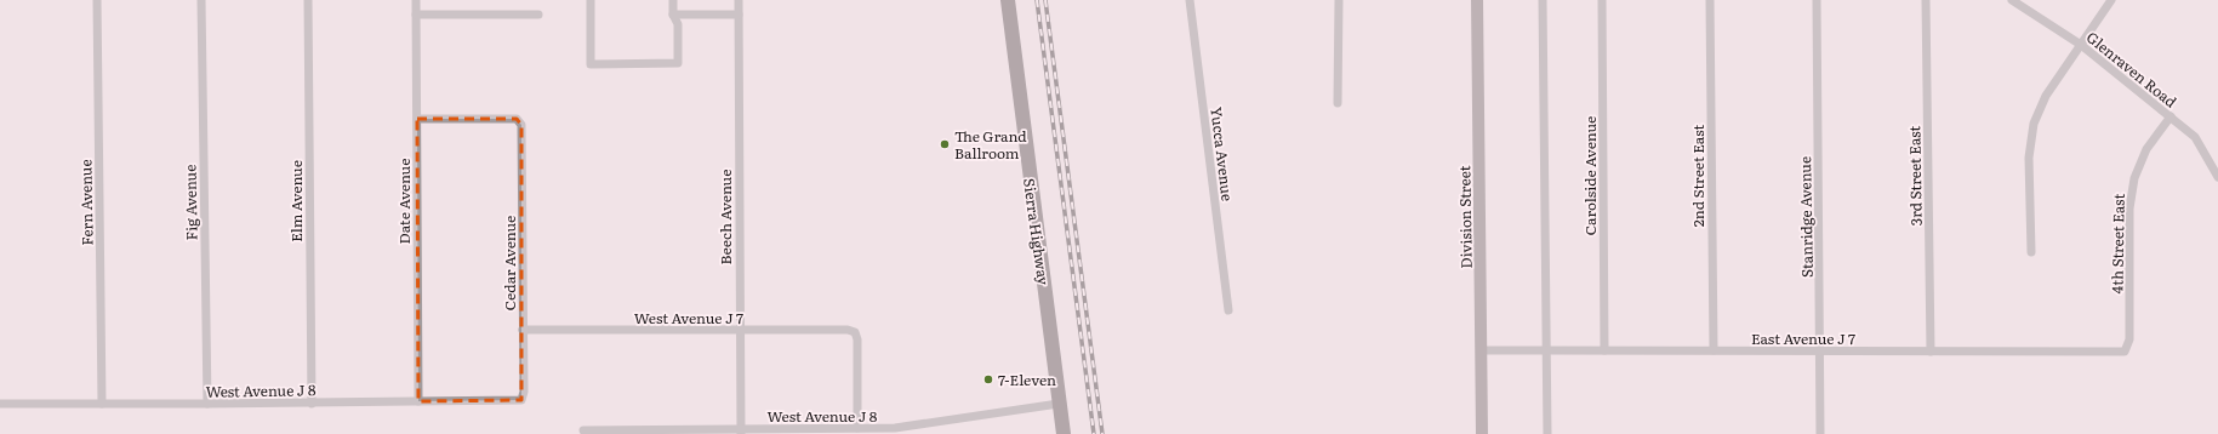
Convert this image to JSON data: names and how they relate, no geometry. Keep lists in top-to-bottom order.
{
  "streets": {
    "main road": ["Division Street", "Sierra Highway"],
    "street": [
      "Glenraven Road",
      "Yucca Avenue",
      "Carolside Avenue",
      "2nd Street East",
      "3rd Street East",
      "Elm Avenue",
      "Date Avenue",
      "Fern Avenue",
      "Fig Avenue",
      "Beech Avenue",
      "Stanridge Avenue",
      "4th Street East",
      "Cedar Avenue",
      "West Avenue J 7",
      "East Avenue J 7",
      "West Avenue J 8"
    ]
  },
  "crossings": [
    ["Glenraven Road", "4th Street East"],
    ["Carolside Avenue", "East Avenue J 7"],
    ["2nd Street East", "East Avenue J 7"],
    ["3rd Street East", "East Avenue J 7"],
    ["Elm Avenue", "West Avenue J 8"],
    ["Date Avenue", "Cedar Avenue"],
    ["Date Avenue", "West Avenue J 8"],
    ["Fern Avenue", "West Avenue J 8"],
    ["Fig Avenue", "West Avenue J 8"],
    ["Beech Avenue", "West Avenue J 7"],
    ["Beech Avenue", "West Avenue J 8"],
    ["Division Street", "East Avenue J 7"],
    ["Stanridge Avenue", "East Avenue J 7"],
    ["Sierra Highway", "West Avenue J 8"],
    ["4th Street East", "East Avenue J 7"],
    ["Cedar Avenue", "West Avenue J 7"],
    ["Cedar Avenue", "West Avenue J 8"],
    ["West Avenue J 7", "West Avenue J 8"]
  ],
  "places": ["The Grand Ballroom", "7-Eleven"]
}
